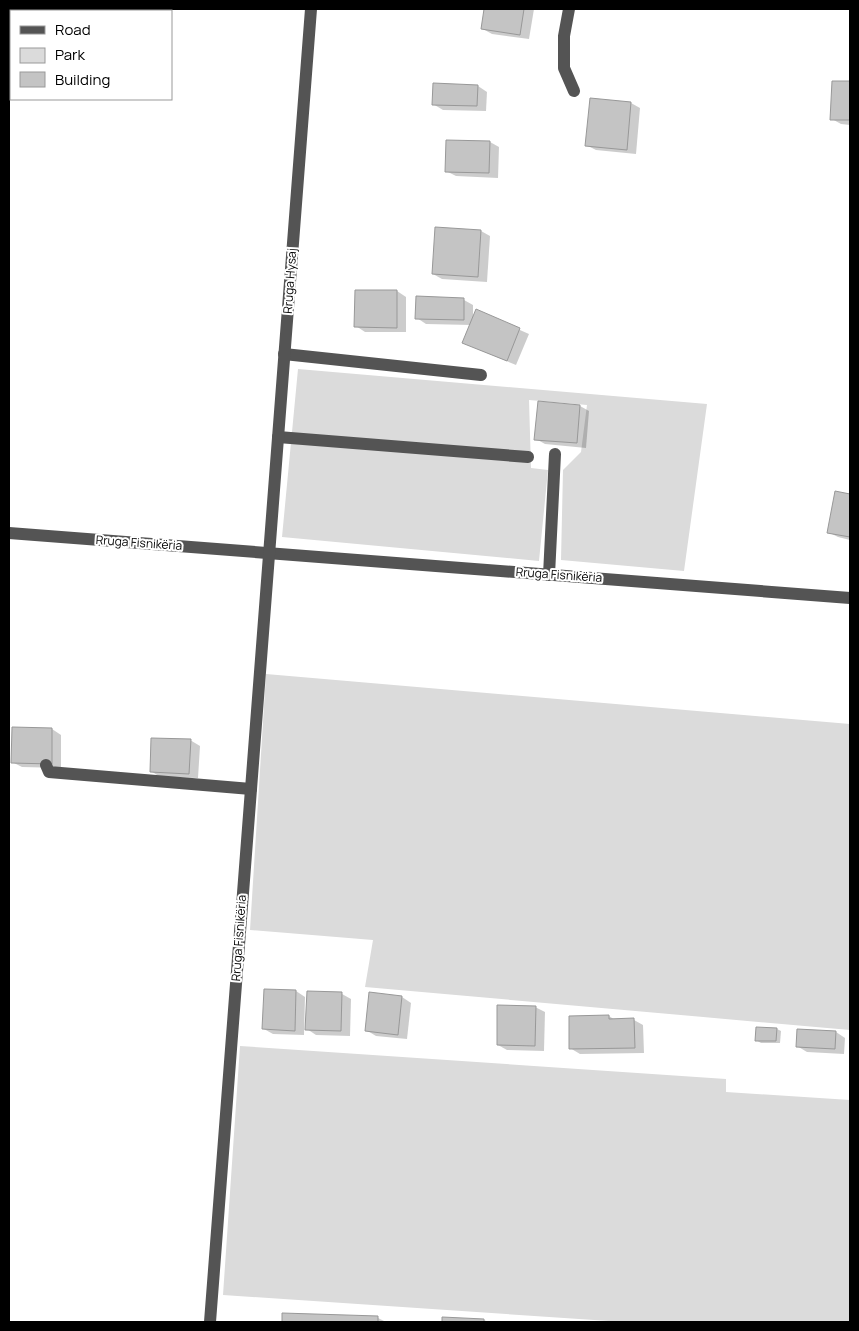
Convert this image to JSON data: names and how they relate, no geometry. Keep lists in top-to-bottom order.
{
  "streets": {
    "street": ["Rruga Hysaj", "Rruga Fisnikëria"]
  },
  "crossings": [
    ["Rruga Hysaj", "Rruga Fisnikëria"]
  ],
  "legend": ["Road", "Park", "Building"]
}
